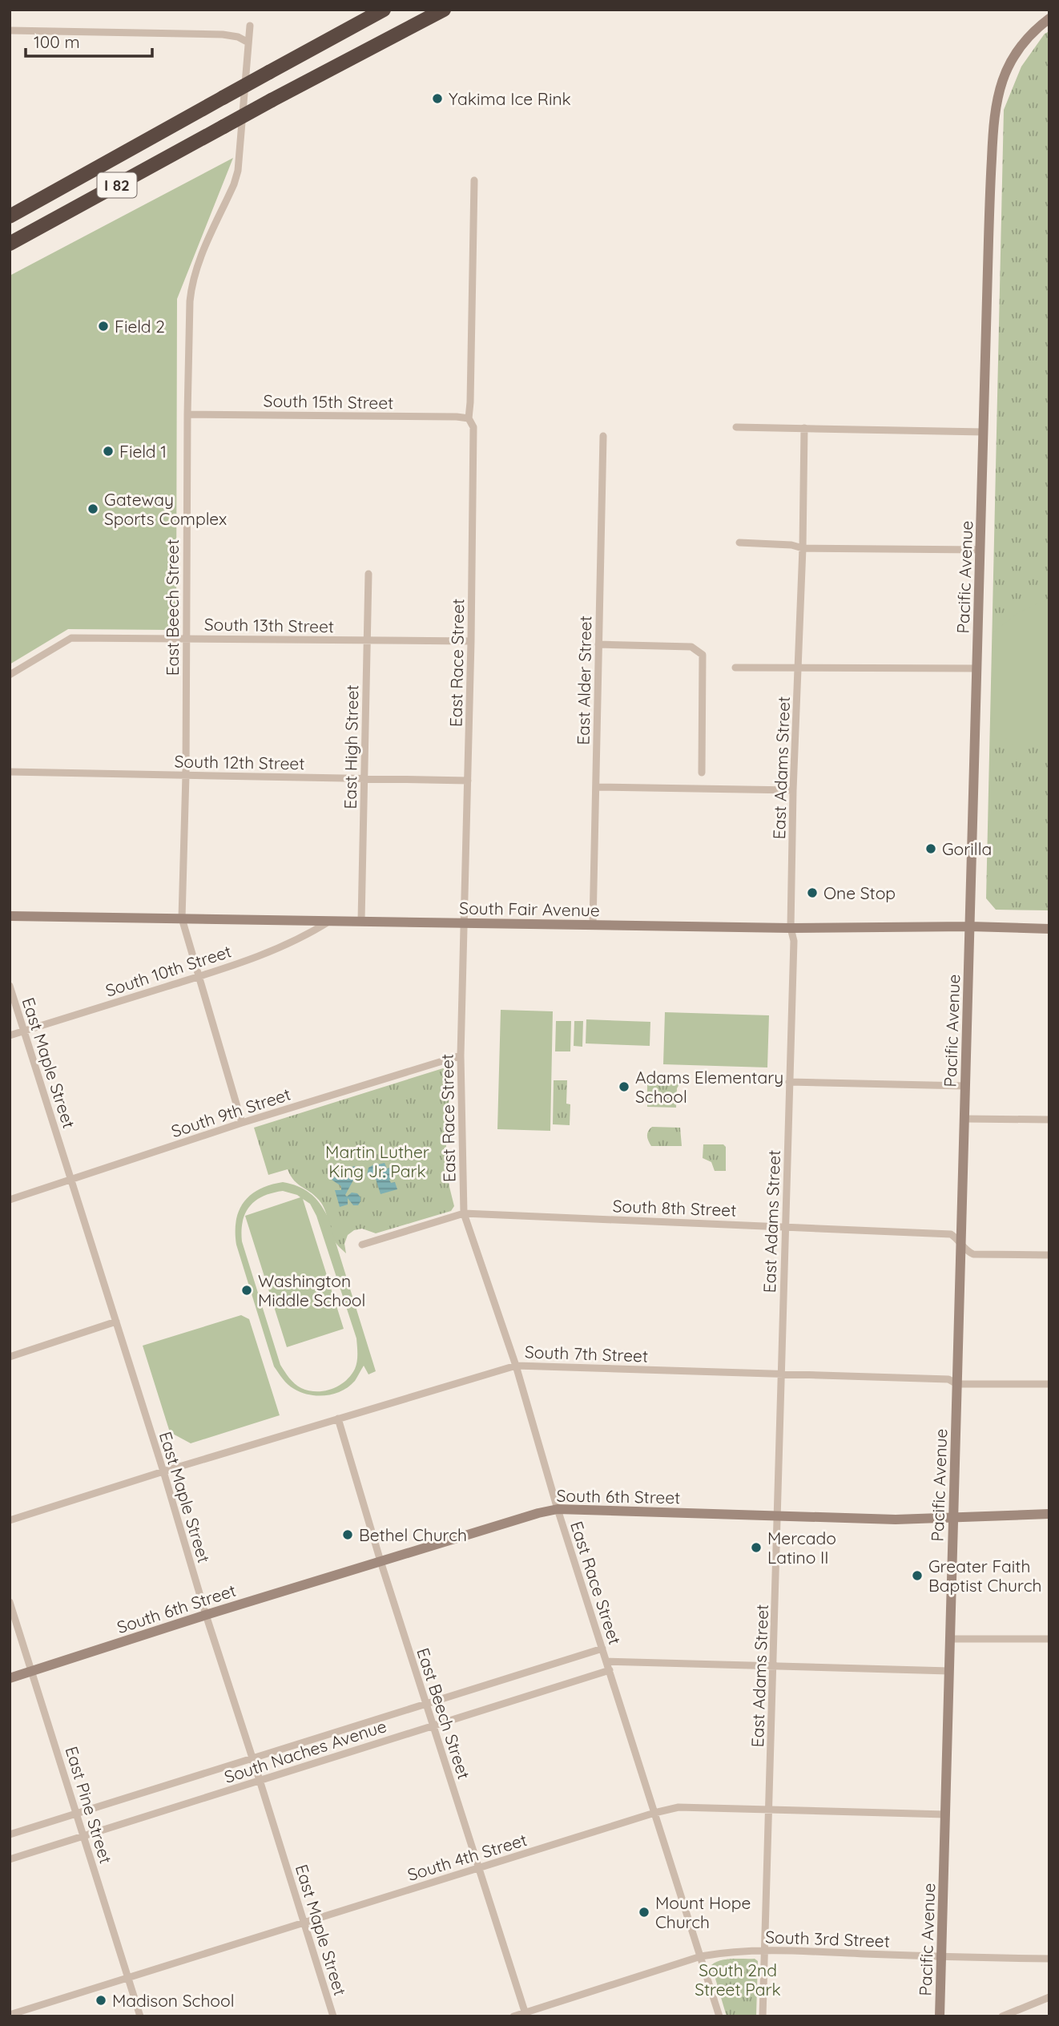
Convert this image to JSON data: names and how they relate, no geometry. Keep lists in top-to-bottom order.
{
  "streets": {
    "highway": ["I 82"],
    "street": [
      "South 15th Street",
      "Pacific Avenue",
      "East Beech Street",
      "South 13th Street",
      "East Race Street",
      "East Alder Street",
      "East High Street",
      "South 12th Street",
      "East Adams Street",
      "South Fair Avenue",
      "South 10th Street",
      "East Maple Street",
      "South 9th Street",
      "South 8th Street",
      "South 7th Street",
      "South 6th Street",
      "South Naches Avenue",
      "East Pine Street",
      "South 4th Street",
      "South 3rd Street"
    ]
  },
  "crossings": [
    ["South 15th Street", "East Beech Street"],
    ["South 15th Street", "East Race Street"],
    ["Pacific Avenue", "South Fair Avenue"],
    ["Pacific Avenue", "South 8th Street"],
    ["Pacific Avenue", "South 7th Street"],
    ["Pacific Avenue", "South 6th Street"],
    ["Pacific Avenue", "South 4th Street"],
    ["Pacific Avenue", "South 3rd Street"],
    ["East Beech Street", "South 13th Street"],
    ["East Beech Street", "South 12th Street"],
    ["East Beech Street", "South Fair Avenue"],
    ["East Beech Street", "South 10th Street"],
    ["East Beech Street", "South 9th Street"],
    ["East Beech Street", "South 7th Street"],
    ["East Beech Street", "South 6th Street"],
    ["East Beech Street", "South Naches Avenue"],
    ["East Beech Street", "South 4th Street"],
    ["East Beech Street", "South 3rd Street"],
    ["South 13th Street", "East Race Street"],
    ["South 13th Street", "East High Street"],
    ["East Race Street", "South 12th Street"],
    ["East Race Street", "South Fair Avenue"],
    ["East Race Street", "South 9th Street"],
    ["East Race Street", "South 8th Street"],
    ["East Race Street", "South 7th Street"],
    ["East Race Street", "South 6th Street"],
    ["East Race Street", "South Naches Avenue"],
    ["East Race Street", "South 4th Street"],
    ["East Race Street", "South 3rd Street"],
    ["East Alder Street", "South Fair Avenue"],
    ["East High Street", "South 12th Street"],
    ["East High Street", "South Fair Avenue"],
    ["East Adams Street", "South Fair Avenue"],
    ["East Adams Street", "South 8th Street"],
    ["East Adams Street", "South 7th Street"],
    ["East Adams Street", "South 6th Street"],
    ["East Adams Street", "South 4th Street"],
    ["East Adams Street", "South 3rd Street"],
    ["South Fair Avenue", "South 10th Street"],
    ["South 10th Street", "East Maple Street"],
    ["East Maple Street", "South 9th Street"],
    ["East Maple Street", "South 7th Street"],
    ["East Maple Street", "South 6th Street"],
    ["East Maple Street", "South Naches Avenue"],
    ["East Maple Street", "South 4th Street"],
    ["South 6th Street", "East Pine Street"],
    ["South Naches Avenue", "East Pine Street"],
    ["East Pine Street", "South 4th Street"]
  ],
  "parks": ["Martin Luther King Jr. Park", "South 2nd Street Park"],
  "places": [
    "Yakima Ice Rink",
    "Field 2",
    "Field 1",
    "Gateway Sports Complex",
    "Gorilla",
    "One Stop",
    "Adams Elementary School",
    "Washington Middle School",
    "Bethel Church",
    "Mercado Latino II",
    "Greater Faith Baptist Church",
    "Mount Hope Church",
    "Madison School"
  ],
  "scale_bar": "100 m"
}
